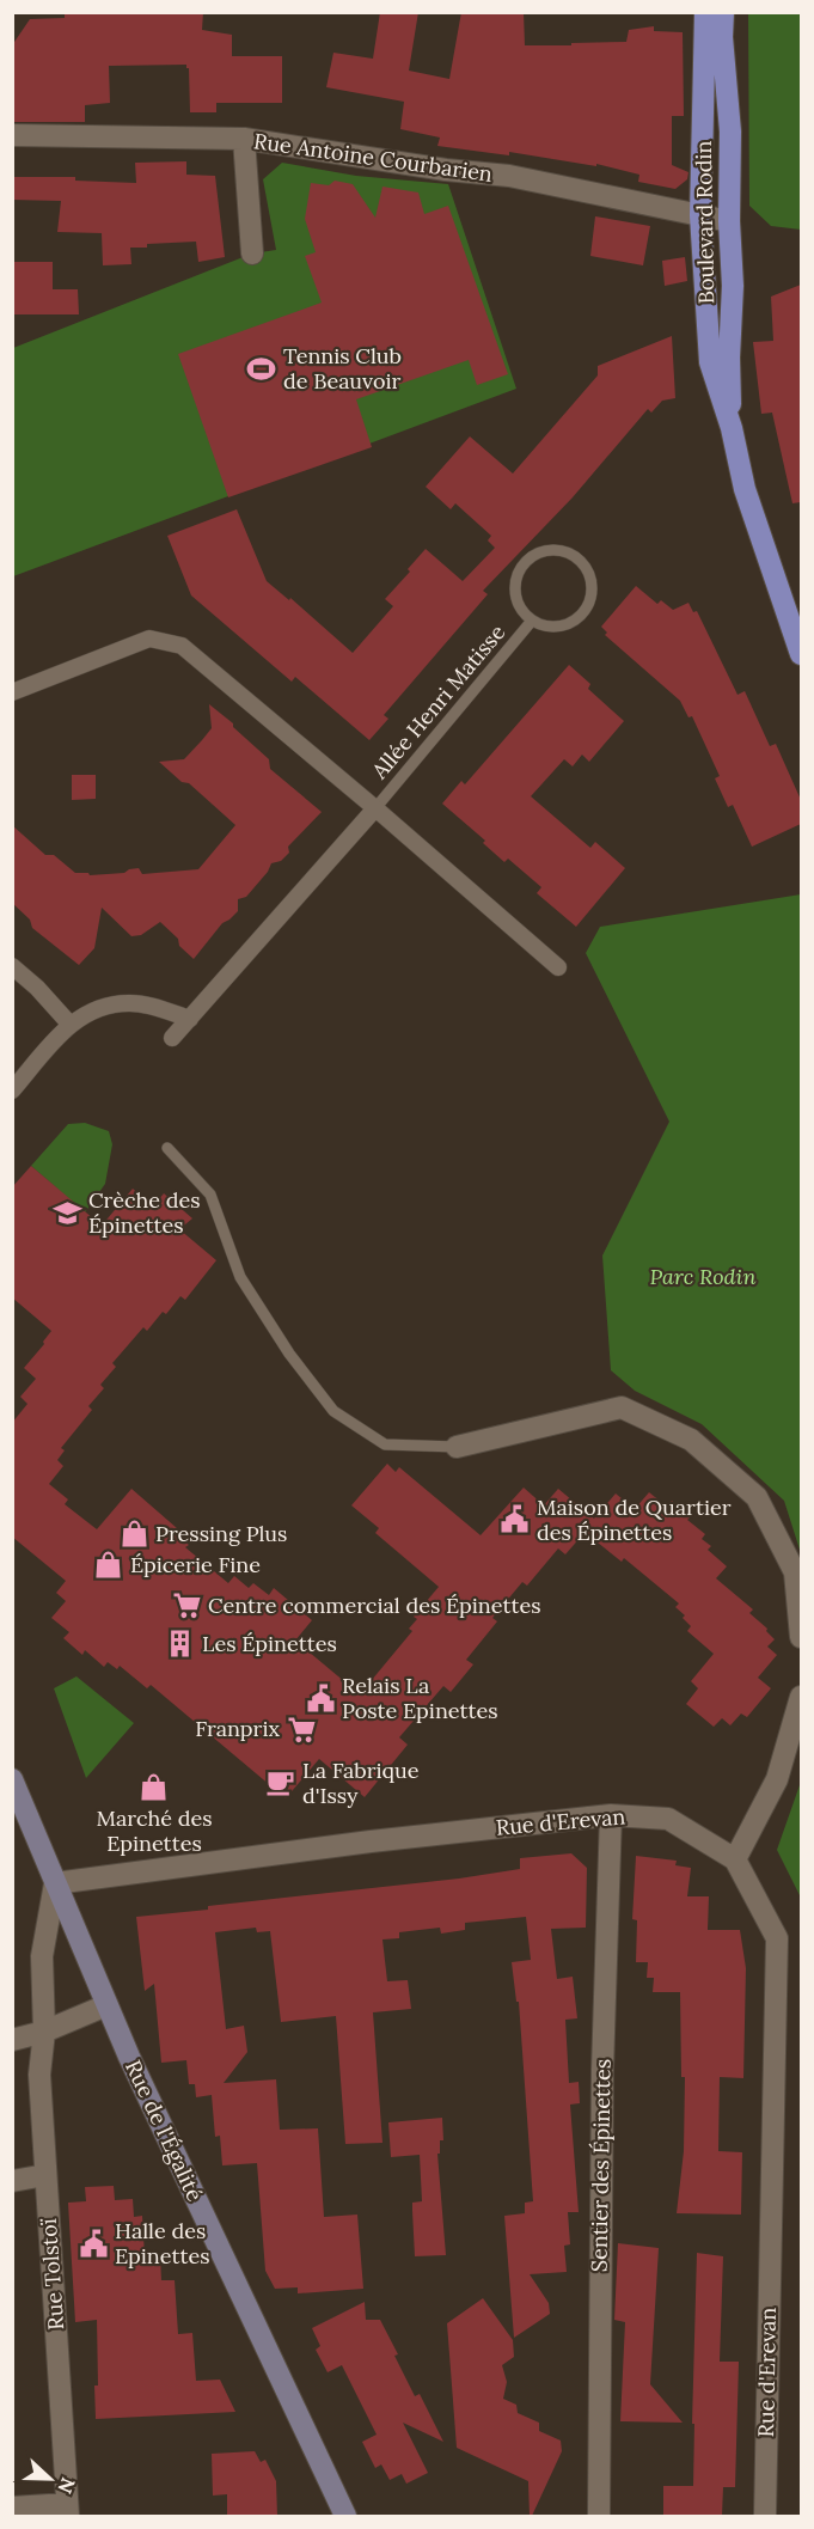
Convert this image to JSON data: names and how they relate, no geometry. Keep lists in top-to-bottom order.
{
  "streets": {
    "main road": ["Boulevard Rodin", "Rue de l'Égalité"],
    "street": [
      "Rue Antoine Courbarien",
      "Rue d'Erevan",
      "Sentier des Épinettes",
      "Rue Tolstoï"
    ],
    "lane": ["Allée Henri Matisse"]
  },
  "crossings": [
    ["Rue Antoine Courbarien", "Boulevard Rodin"],
    ["Rue d'Erevan", "Rue de l'Égalité"],
    ["Rue d'Erevan", "Sentier des Épinettes"],
    ["Rue d'Erevan", "Rue Tolstoï"],
    ["Rue de l'Égalité", "Rue Tolstoï"]
  ],
  "parks": ["Parc Rodin"],
  "places": {
    "sports": ["Tennis Club de Beauvoir"],
    "school or university": ["Crèche des Épinettes"],
    "public building": ["Maison de Quartier des Épinettes", "Relais La Poste Epinettes", "Halle des Epinettes"],
    "shop": ["Pressing Plus", "Épicerie Fine", "Marché des Epinettes"],
    "supermarket": ["Centre commercial des Épinettes", "Franprix"],
    "building": ["Les Épinettes"],
    "cafe": ["La Fabrique d'Issy"]
  },
  "north": "right"
}
